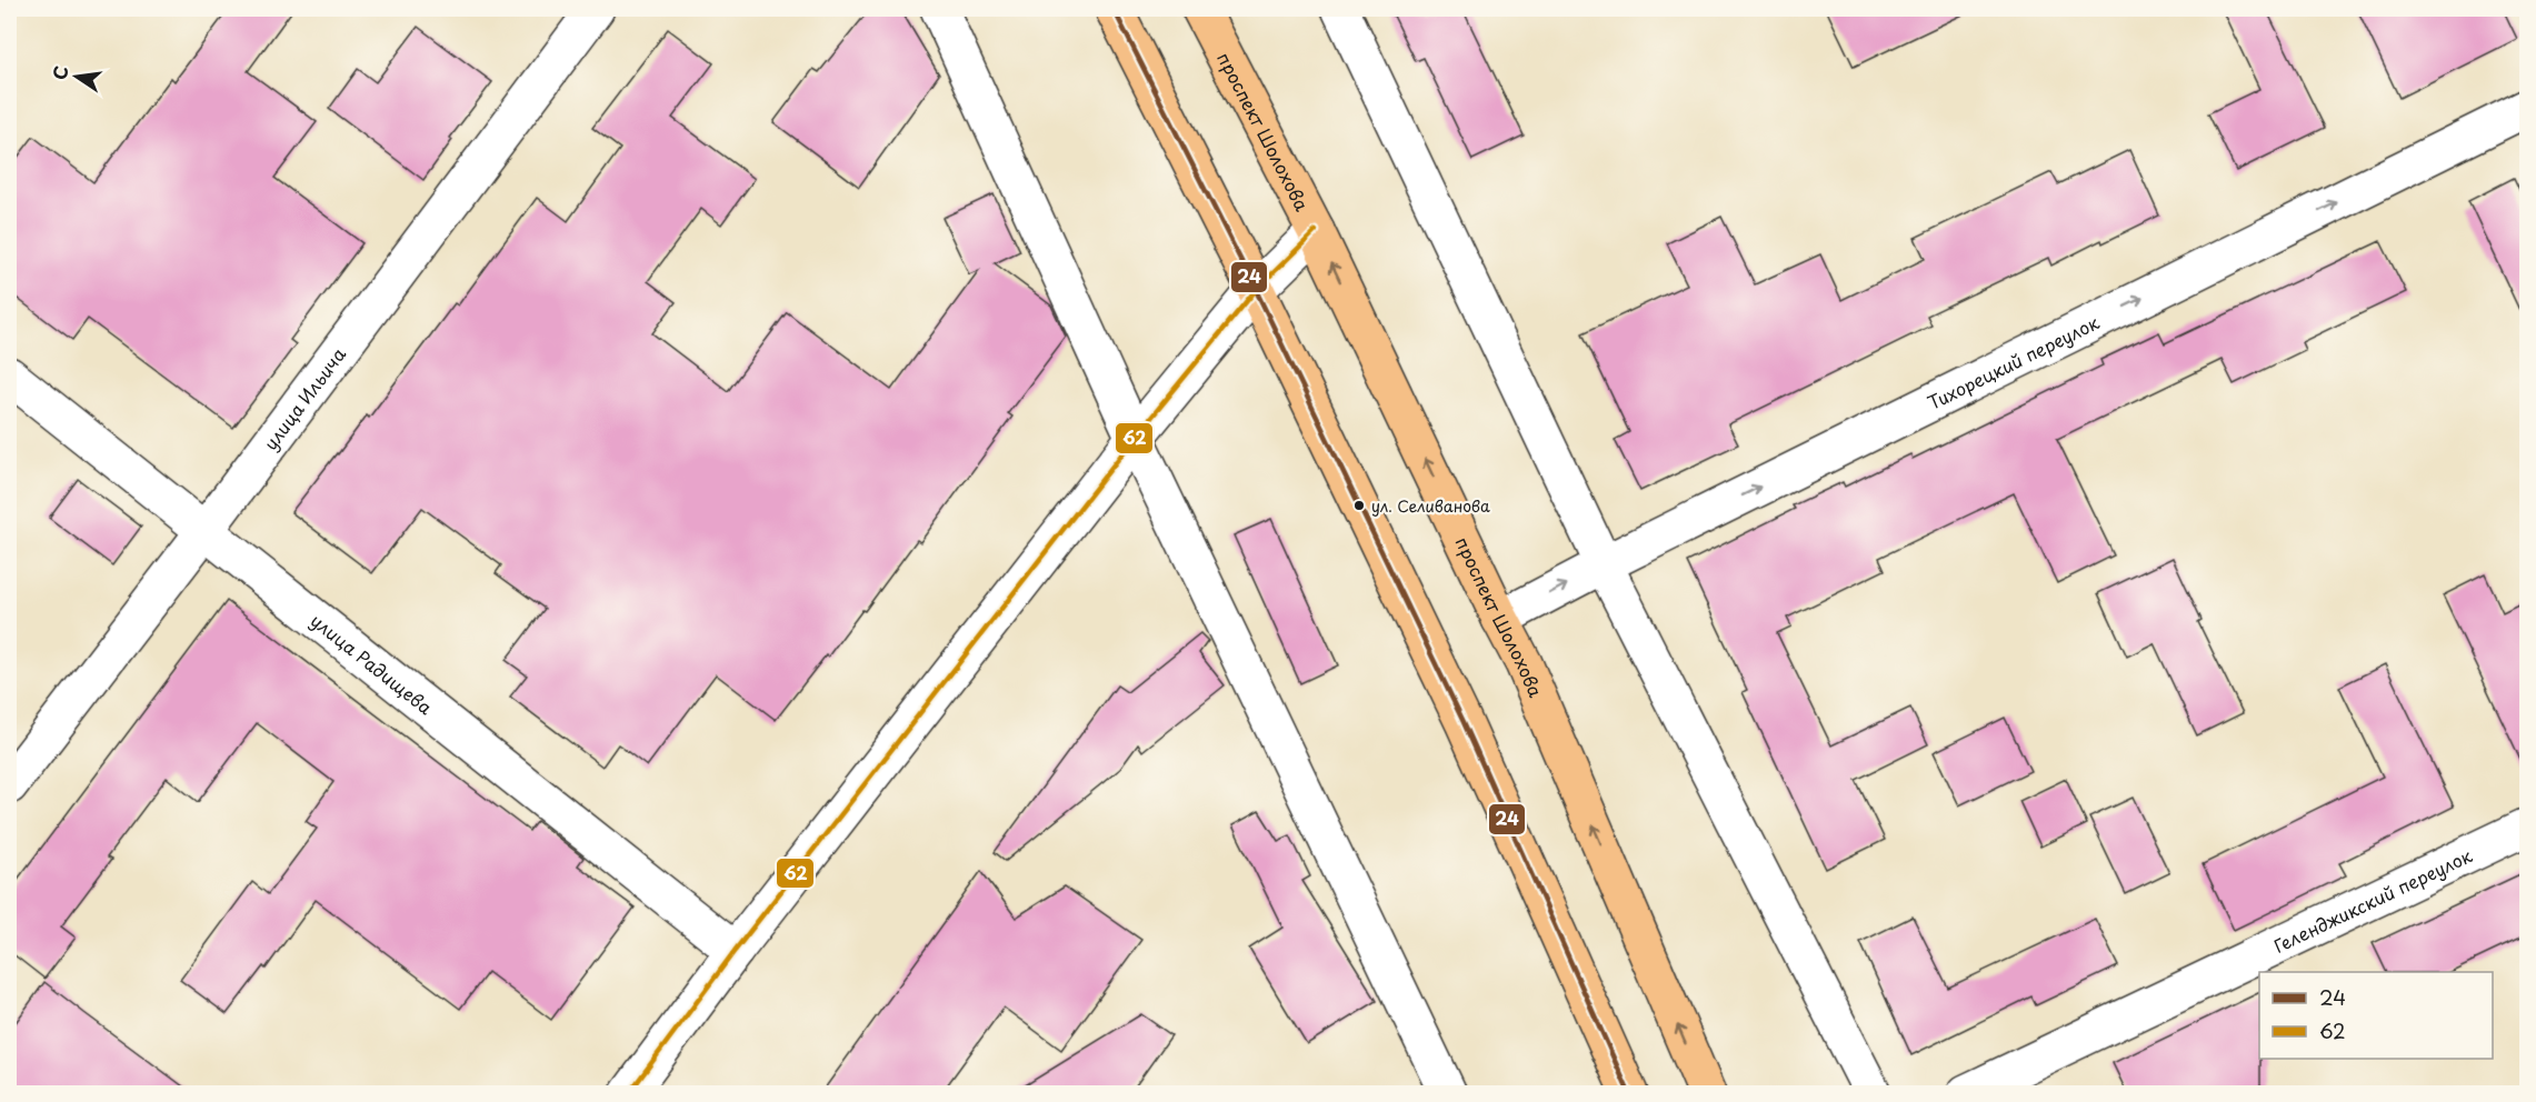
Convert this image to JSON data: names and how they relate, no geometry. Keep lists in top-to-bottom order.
{
  "streets": {
    "main road": ["проспект Шолохова"],
    "street": [
      "Тихорецкий переулок",
      "улица Ильича",
      "улица Радищева",
      "Геленджикский переулок"
    ]
  },
  "crossings": [
    ["проспект Шолохова", "Тихорецкий переулок"],
    ["улица Ильича", "улица Радищева"]
  ],
  "one_way": ["Тихорецкий переулок"],
  "places": ["ул. Селиванова"],
  "lines": ["transit line 24", "transit line 62"],
  "legend": ["24", "62"],
  "north": "left"
}
